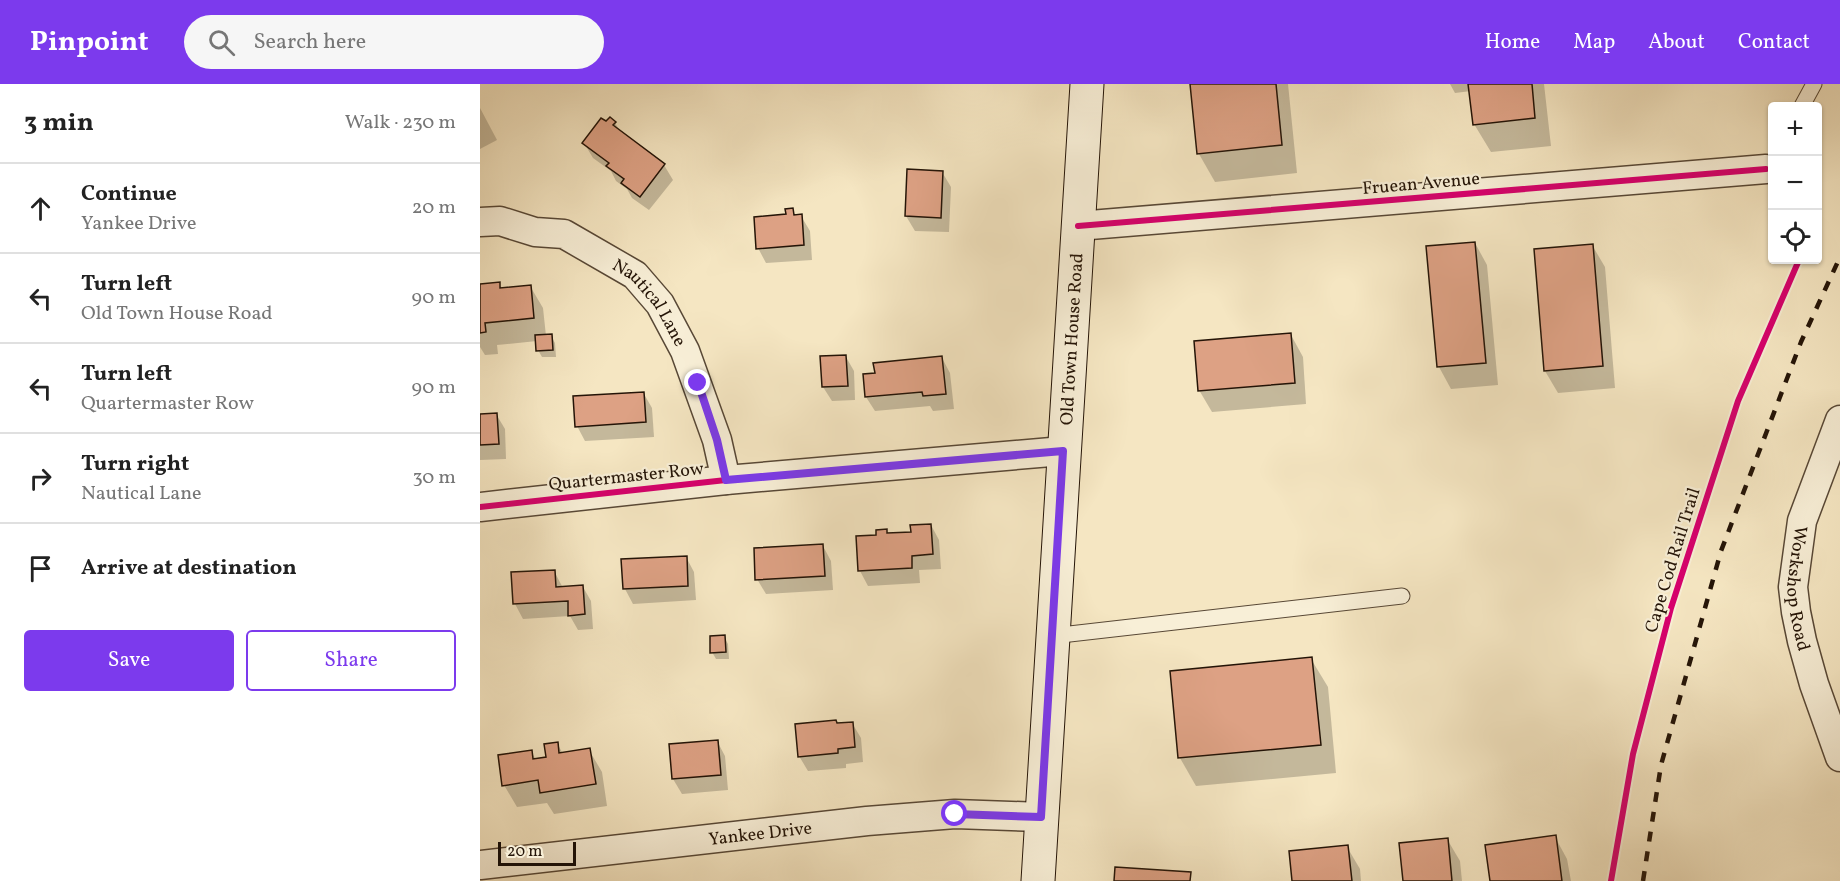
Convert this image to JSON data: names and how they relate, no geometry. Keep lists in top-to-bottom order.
{
  "streets": {
    "main road": ["Old Town House Road"],
    "street": [
      "Fruean Avenue",
      "Nautical Lane",
      "Quartermaster Row",
      "Workshop Road",
      "Yankee Drive"
    ],
    "cycle path": ["Cape Cod Rail Trail"]
  },
  "crossings": [
    ["Fruean Avenue", "Old Town House Road"],
    ["Nautical Lane", "Quartermaster Row"],
    ["Old Town House Road", "Quartermaster Row"],
    ["Old Town House Road", "Yankee Drive"]
  ],
  "scale_bar": "20 m",
  "page": {
    "header": "Pinpoint",
    "search": "Search here",
    "nav": [
      "Home",
      "Map",
      "About",
      "Contact"
    ],
    "heading": ["3 min", "Walk · 230 m"],
    "map_buttons": ["+", "−"],
    "list": [
      ["Continue", "Yankee Drive", "20 m"],
      ["Turn left", "Old Town House Road", "90 m"],
      ["Turn left", "Quartermaster Row", "90 m"],
      ["Turn right", "Nautical Lane", "30 m"],
      "Arrive at destination"
    ],
    "buttons": ["Save", "Share"],
    "scale": "20 m"
  }
}
